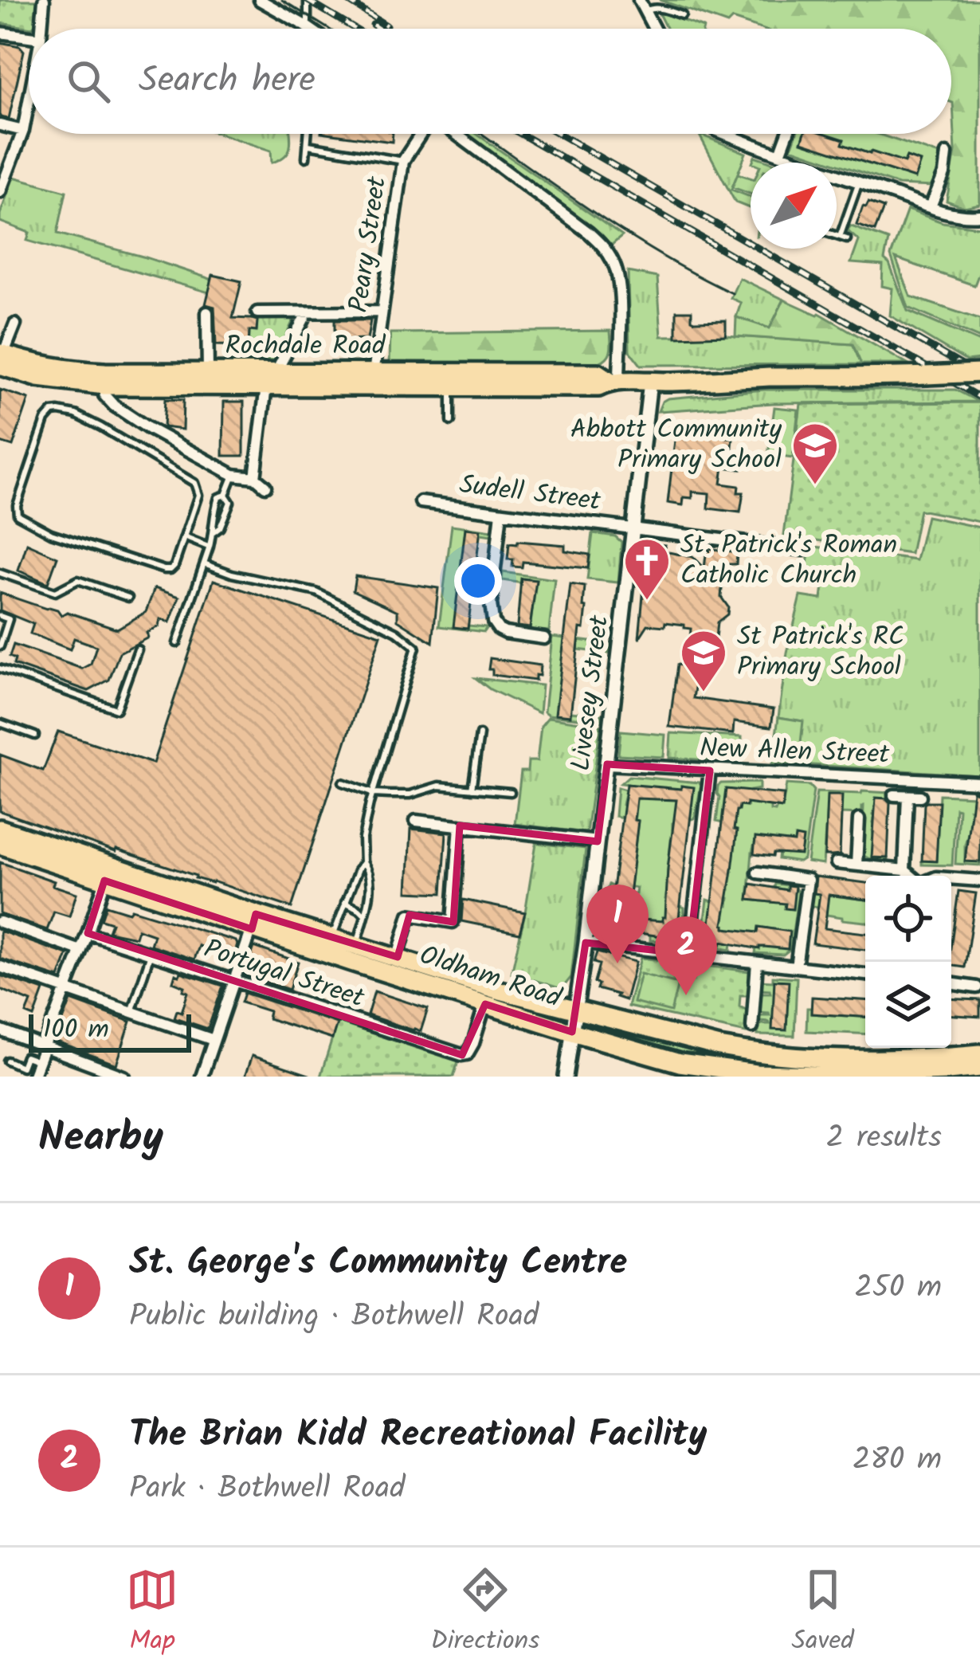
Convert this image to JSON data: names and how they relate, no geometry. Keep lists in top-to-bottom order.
{
  "streets": {
    "highway": ["Rochdale Road", "Oldham Road"],
    "street": [
      "Peary Street",
      "Sudell Street",
      "Livesey Street",
      "New Allen Street",
      "Portugal Street"
    ]
  },
  "crossings": [
    ["Peary Street", "Rochdale Road"],
    ["Rochdale Road", "Livesey Street"],
    ["Sudell Street", "Livesey Street"],
    ["Livesey Street", "New Allen Street"],
    ["Livesey Street", "Oldham Road"],
    ["Portugal Street", "Oldham Road"]
  ],
  "places": {
    "school or university": ["Abbott Community Primary School", "St Patrick's RC Primary School"],
    "church": ["St. Patrick's Roman Catholic Church"]
  },
  "scale_bar": "100 m",
  "north": "top right",
  "page": {
    "search": "Search here",
    "pins": ["1", "2"],
    "scale": "100 m",
    "heading": ["Nearby", "2 results"],
    "list": [
      {
        "mark": "1",
        "name": "St. George's Community Centre",
        "note": "Public building · Bothwell Road",
        "value": "250 m"
      },
      {
        "mark": "2",
        "name": "The Brian Kidd Recreational Facility",
        "note": "Park · Bothwell Road",
        "value": "280 m"
      }
    ],
    "nav": ["Map", "Directions", "Saved"]
  }
}
